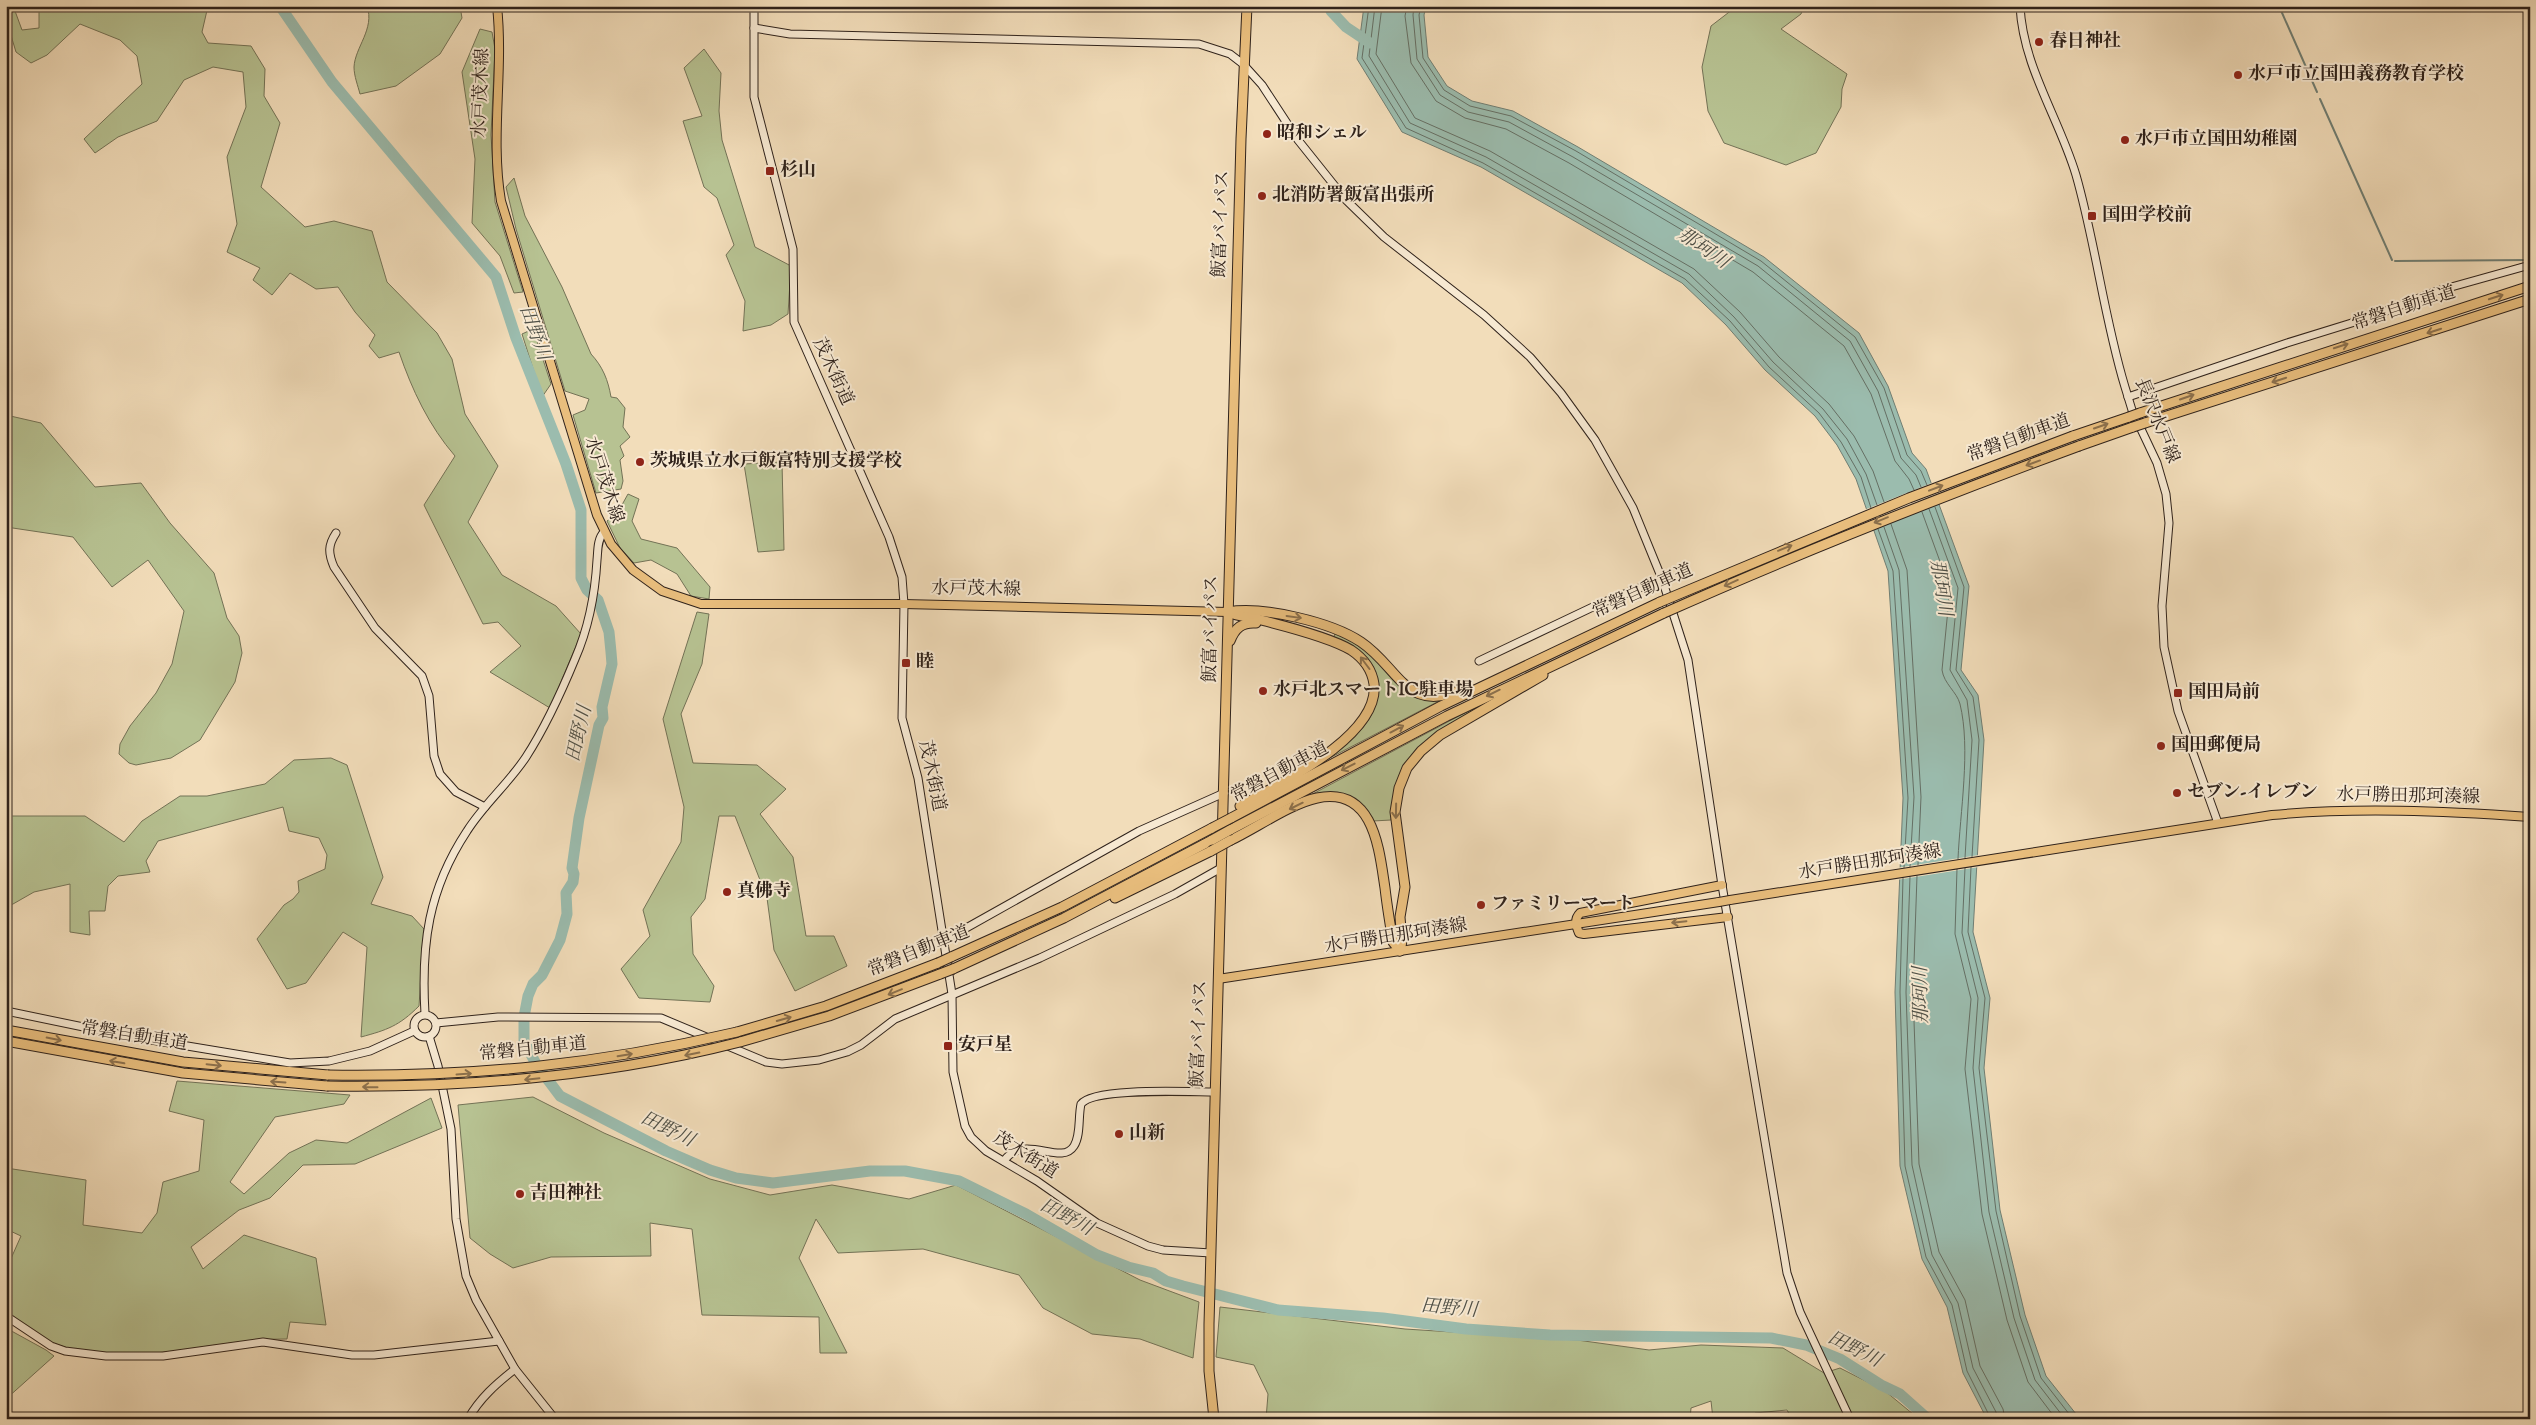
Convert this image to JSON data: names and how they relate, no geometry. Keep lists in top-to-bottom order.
{
  "streets": {
    "highway": ["飯富バイパス", "常磐自動車道"],
    "main road": ["水戸茂木線", "水戸勝田那珂湊線"],
    "street": ["茂木街道", "長沢水戸線"]
  },
  "crossings": [
    ["水戸茂木線", "飯富バイパス"],
    ["水戸茂木線", "茂木街道"],
    ["飯富バイパス", "茂木街道"],
    ["飯富バイパス", "水戸勝田那珂湊線"],
    ["長沢水戸線", "水戸勝田那珂湊線"]
  ],
  "water": ["那珂川", "田野川"],
  "places": {
    "other": [
      "春日神社",
      "水戸市立国田義務教育学校",
      "昭和シェル",
      "水戸市立国田幼稚園",
      "北消防署飯富出張所",
      "茨城県立水戸飯富特別支援学校",
      "水戸北スマートIC駐車場",
      "国田郵便局",
      "セブン-イレブン",
      "真佛寺",
      "ファミリーマート",
      "山新",
      "吉田神社"
    ],
    "transit": [
      "杉山",
      "国田学校前",
      "睦",
      "国田局前",
      "安戸星"
    ]
  }
}
